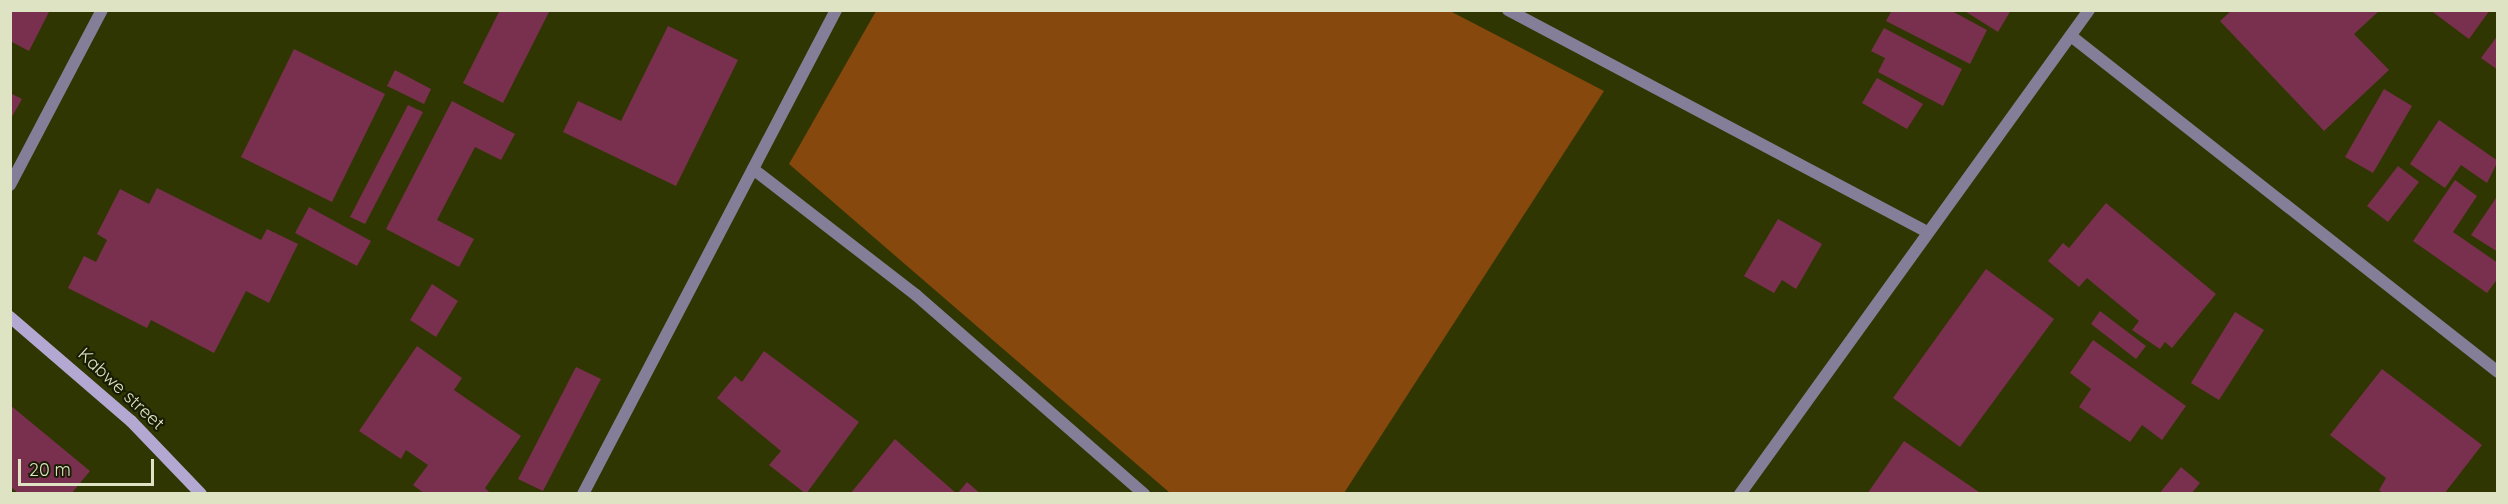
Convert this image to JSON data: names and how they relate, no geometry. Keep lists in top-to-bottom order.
{
  "streets": {
    "main road": ["Kabwe street"]
  },
  "scale_bar": "20 m"
}
